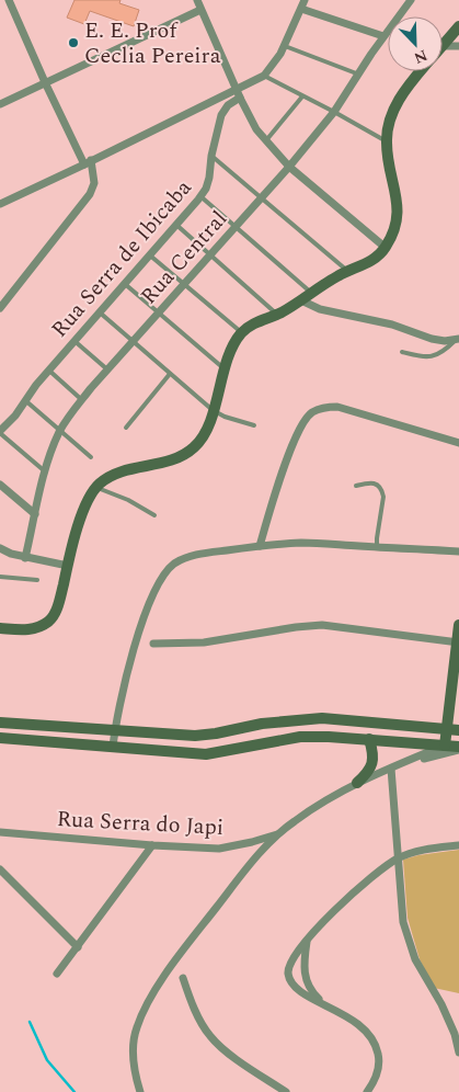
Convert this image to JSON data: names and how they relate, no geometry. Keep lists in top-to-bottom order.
{
  "streets": {
    "street": ["Rua Central", "Rua Serra de Ibicaba", "Rua Serra do Japi"]
  },
  "places": ["E. E. Prof Ceclia Pereira"],
  "north": "bottom right"
}
